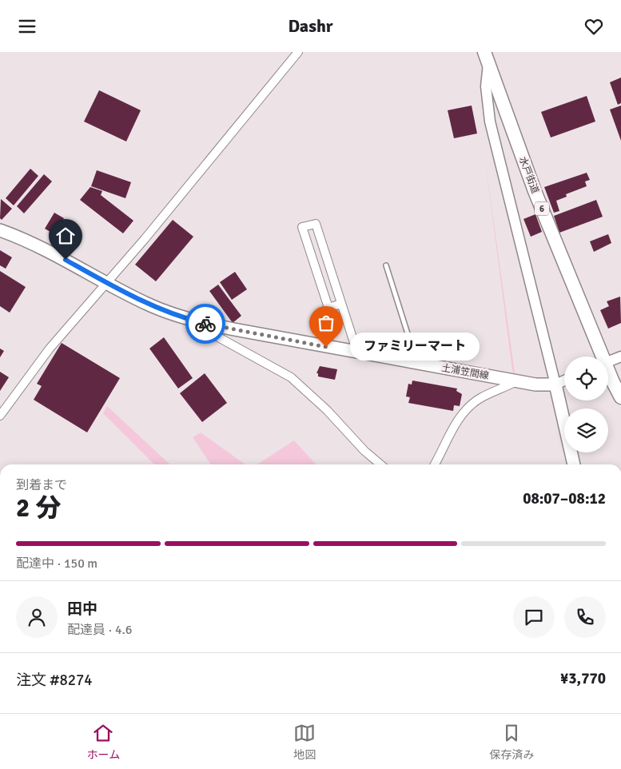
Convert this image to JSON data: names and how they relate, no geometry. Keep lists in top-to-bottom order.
{
  "streets": {
    "highway": ["水戸街道", "6"],
    "main road": ["土浦笠間線"]
  },
  "places": ["ファミリーマート"],
  "page": {
    "header": "Dashr",
    "bubble": "ファミリーマート",
    "heading": ["2 分", "到着まで", "08:07–08:12"],
    "panel": [
      "田中",
      "配達員 · 4.6",
      "注文 #8274",
      "¥3,770"
    ],
    "bar": "配達中 · 150 m",
    "tabs": ["ホーム", "地図", "保存済み"]
  }
}
